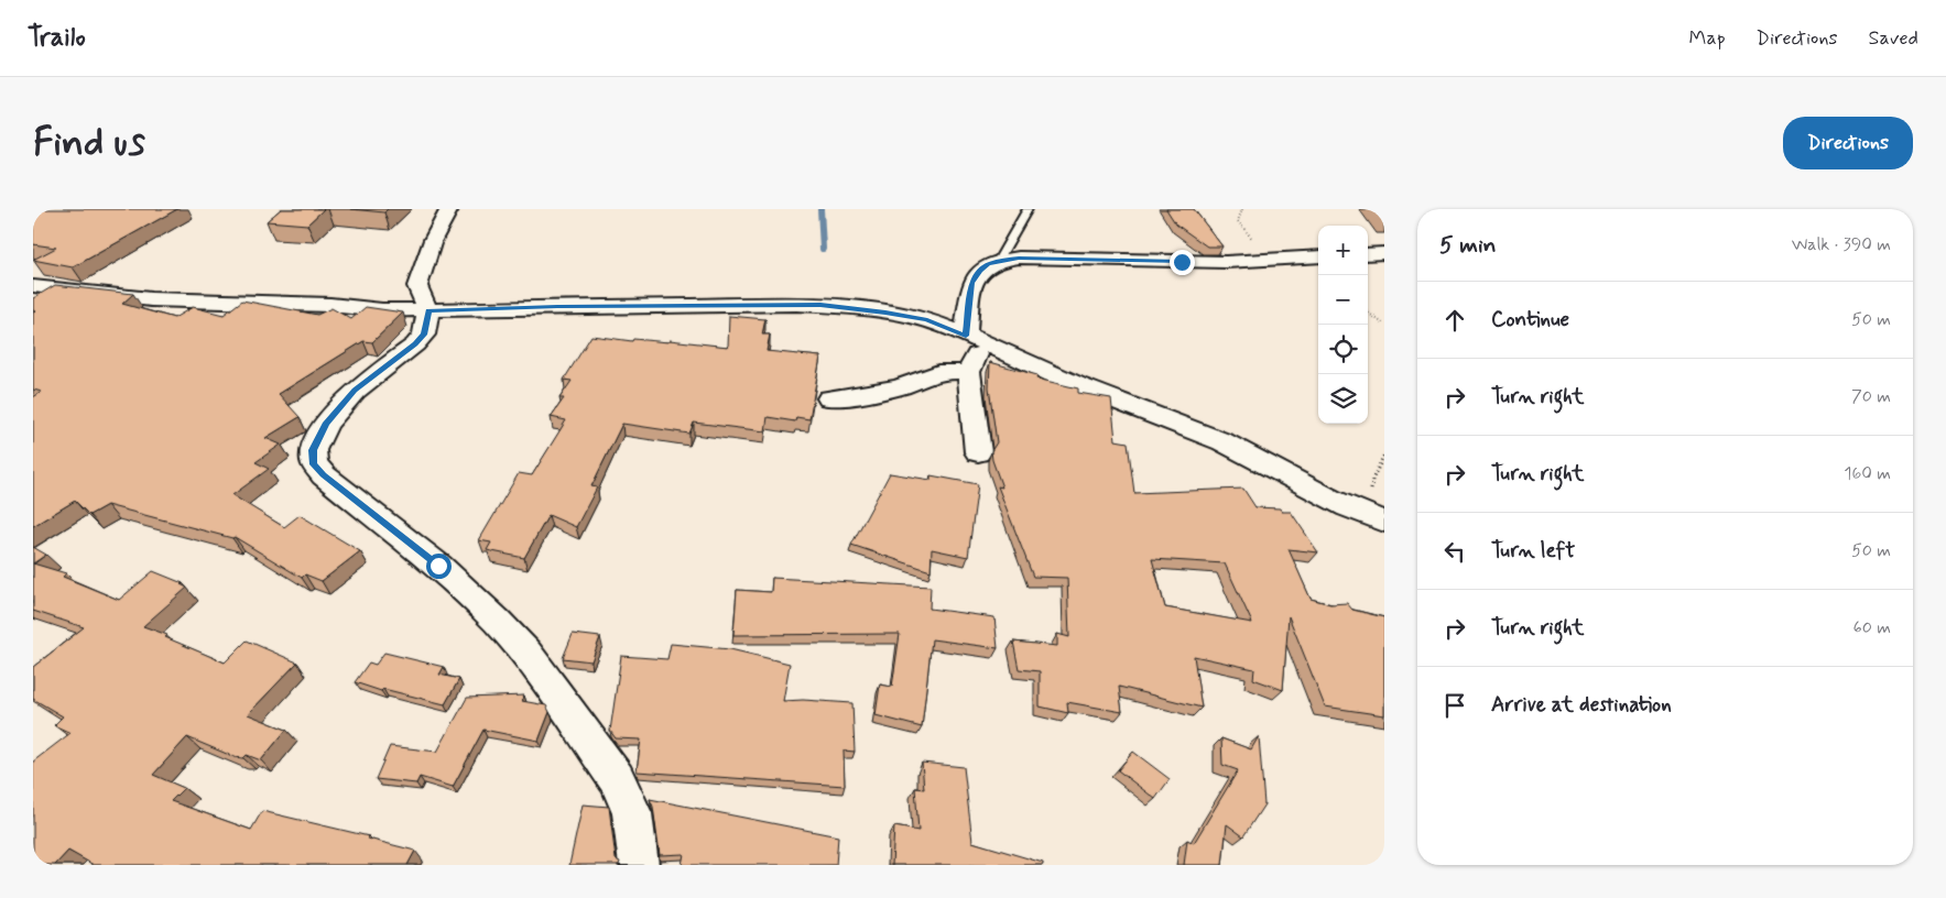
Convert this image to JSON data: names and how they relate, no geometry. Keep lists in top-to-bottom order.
{
  "page": {
    "header": "Trailo",
    "nav": ["Map", "Directions", "Saved"],
    "buttons": "Directions",
    "title": "Find us",
    "heading": ["5 min", "Walk · 390 m"],
    "map_buttons": ["+", "−"],
    "list": [
      ["Continue", "50 m"],
      ["Turn right", "70 m"],
      ["Turn right", "160 m"],
      ["Turn left", "50 m"],
      ["Turn right", "60 m"],
      "Arrive at destination"
    ]
  }
}
